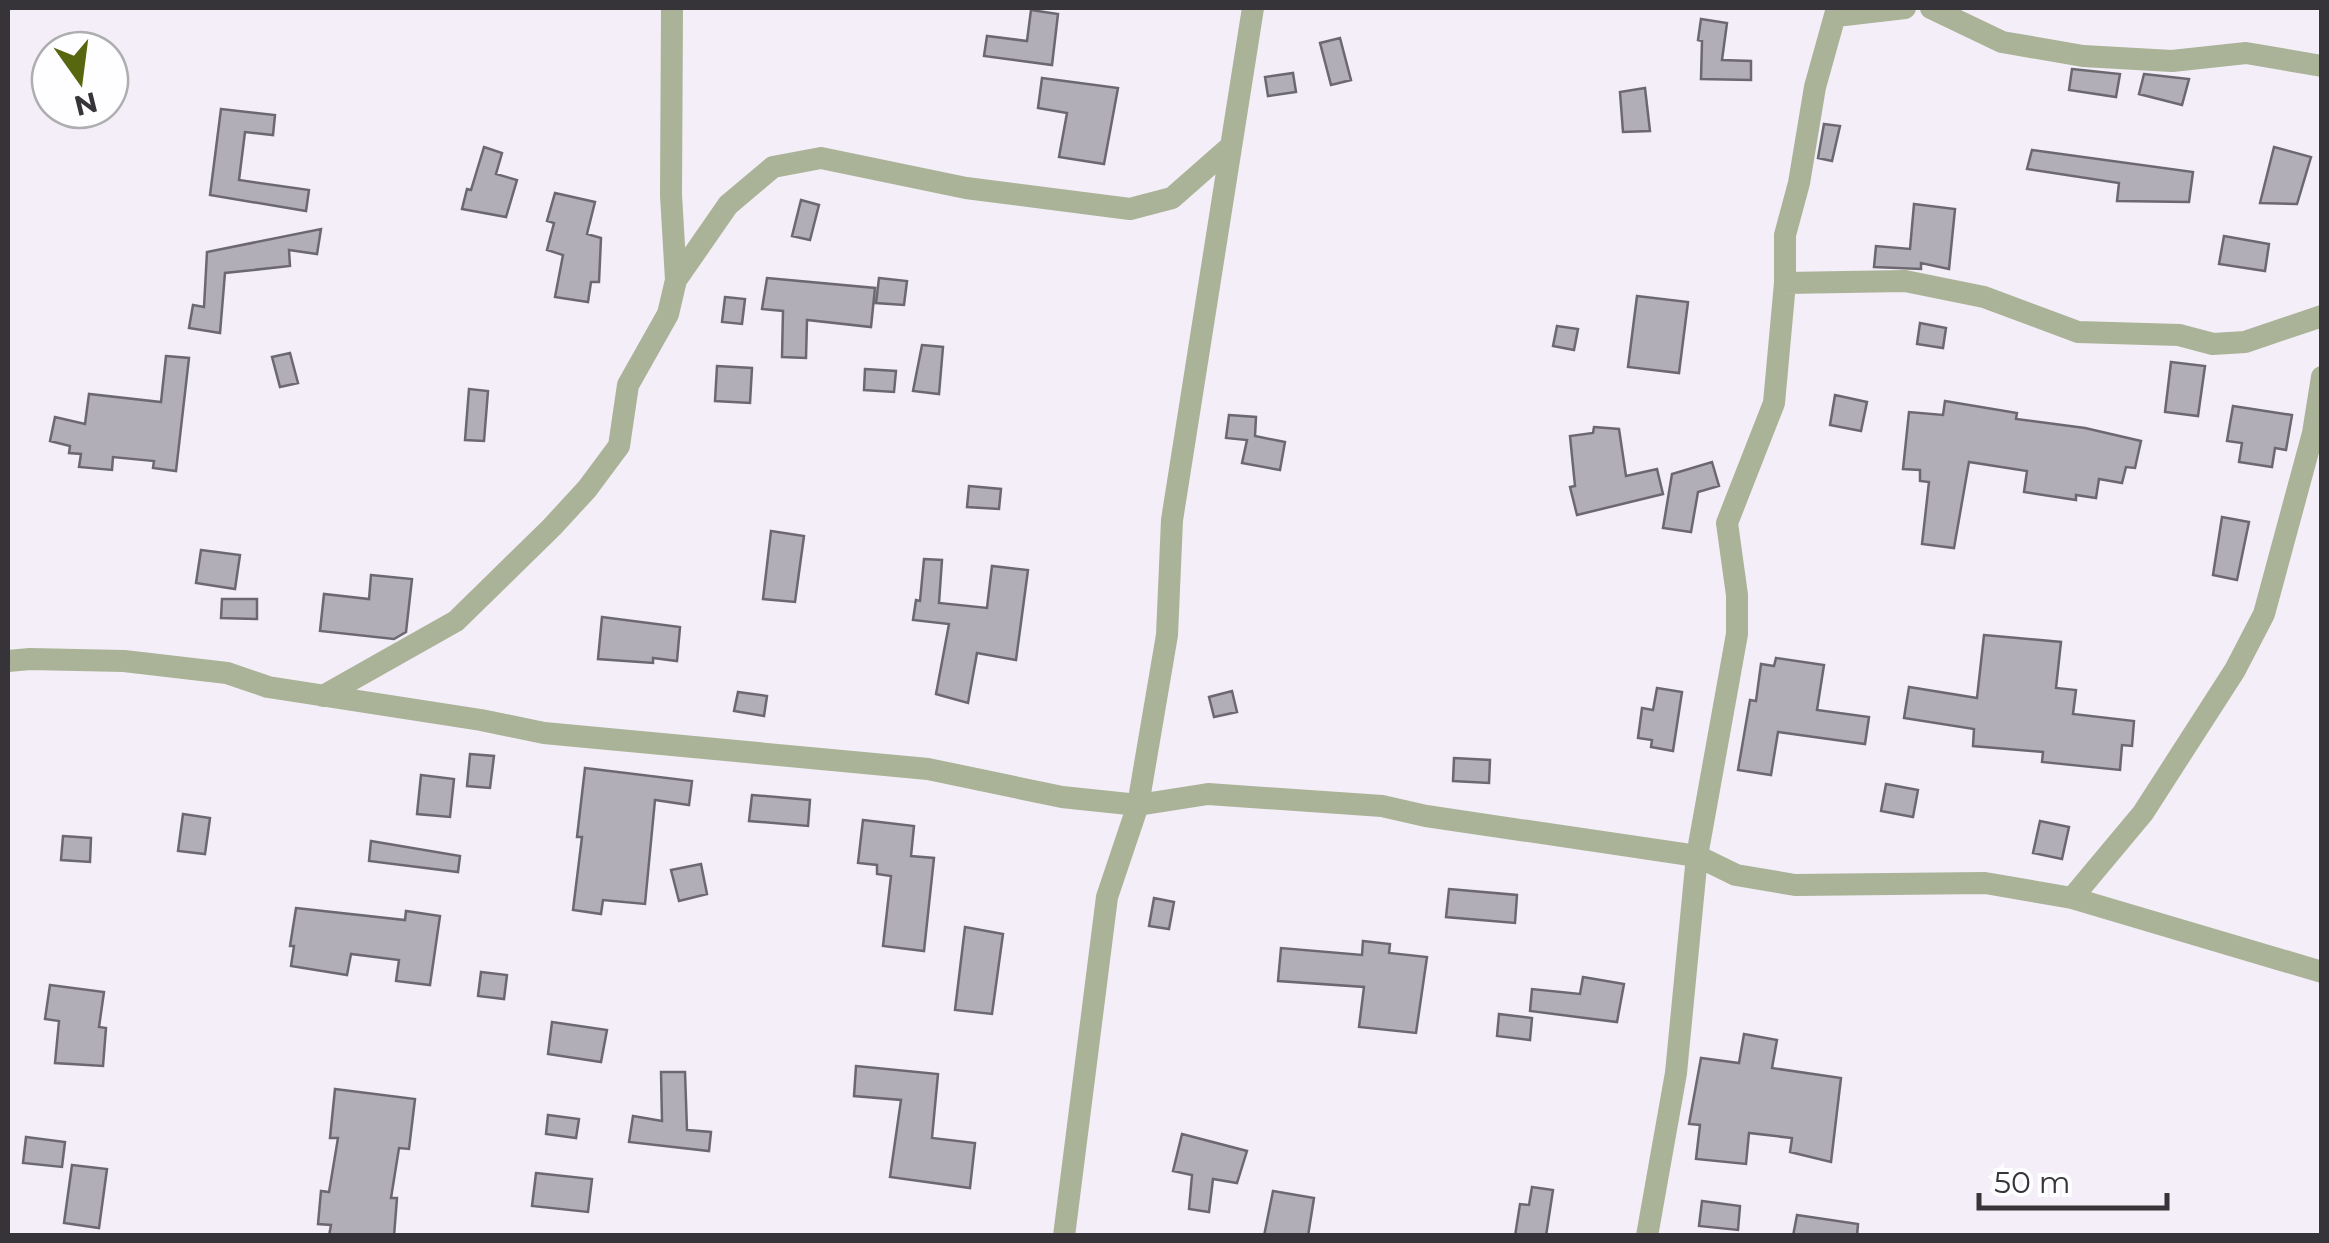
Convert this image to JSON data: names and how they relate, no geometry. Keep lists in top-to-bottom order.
{
  "scale_bar": "50 m",
  "north": "bottom"
}
